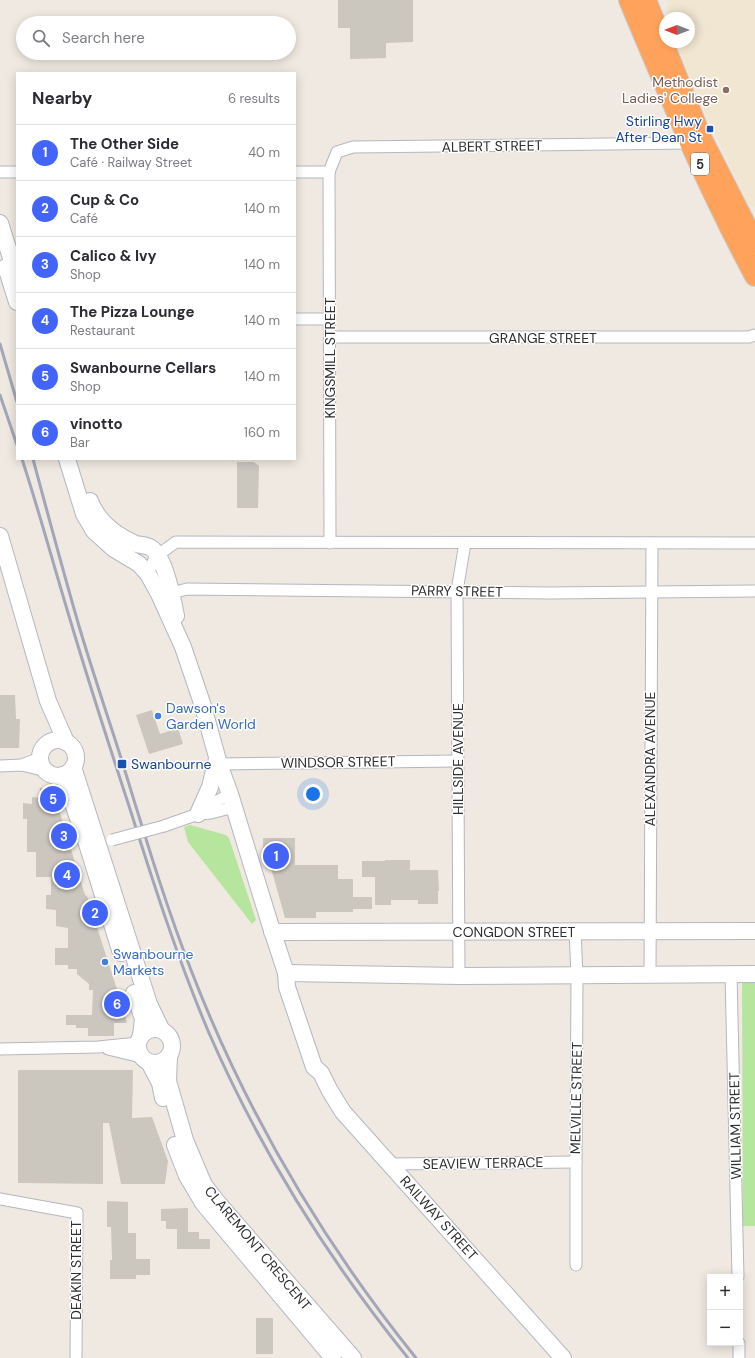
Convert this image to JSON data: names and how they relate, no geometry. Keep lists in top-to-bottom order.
{
  "streets": {
    "highway": ["5"],
    "street": [
      "ALBERT STREET",
      "GRANGE STREET",
      "KINGSMILL STREET",
      "PARRY STREET",
      "HILLSIDE AVENUE",
      "ALEXANDRA AVENUE",
      "WINDSOR STREET",
      "CONGDON STREET",
      "MELVILLE STREET",
      "WILLIAM STREET",
      "SEAVIEW TERRACE",
      "RAILWAY STREET",
      "CLAREMONT CRESCENT",
      "DEAKIN STREET"
    ]
  },
  "crossings": [
    ["ALBERT STREET", "5"],
    ["ALBERT STREET", "KINGSMILL STREET"],
    ["GRANGE STREET", "KINGSMILL STREET"],
    ["PARRY STREET", "HILLSIDE AVENUE"],
    ["PARRY STREET", "ALEXANDRA AVENUE"],
    ["PARRY STREET", "RAILWAY STREET"],
    ["HILLSIDE AVENUE", "WINDSOR STREET"],
    ["HILLSIDE AVENUE", "CONGDON STREET"],
    ["ALEXANDRA AVENUE", "CONGDON STREET"],
    ["WINDSOR STREET", "RAILWAY STREET"],
    ["CONGDON STREET", "MELVILLE STREET"],
    ["CONGDON STREET", "RAILWAY STREET"],
    ["MELVILLE STREET", "SEAVIEW TERRACE"],
    ["SEAVIEW TERRACE", "RAILWAY STREET"]
  ],
  "places": {
    "other": ["Methodist Ladies' College", "Dawson's Garden World", "Swanbourne Markets"],
    "transit": ["Stirling Hwy After Dean St", "Swanbourne"]
  },
  "north": "left",
  "page": {
    "search": "Search here",
    "heading": ["Nearby", "6 results"],
    "list": [
      {
        "mark": "1",
        "name": "The Other Side",
        "note": "Café · Railway Street",
        "value": "40 m"
      },
      {
        "mark": "2",
        "name": "Cup & Co",
        "note": "Café",
        "value": "140 m"
      },
      {
        "mark": "3",
        "name": "Calico & Ivy",
        "note": "Shop",
        "value": "140 m"
      },
      {
        "mark": "4",
        "name": "The Pizza Lounge",
        "note": "Restaurant",
        "value": "140 m"
      },
      {
        "mark": "5",
        "name": "Swanbourne Cellars",
        "note": "Shop",
        "value": "140 m"
      },
      {
        "mark": "6",
        "name": "vinotto",
        "note": "Bar",
        "value": "160 m"
      }
    ],
    "pins": [
      "5",
      "3",
      "1",
      "4",
      "2",
      "6"
    ],
    "map_buttons": ["+", "−"]
  }
}
